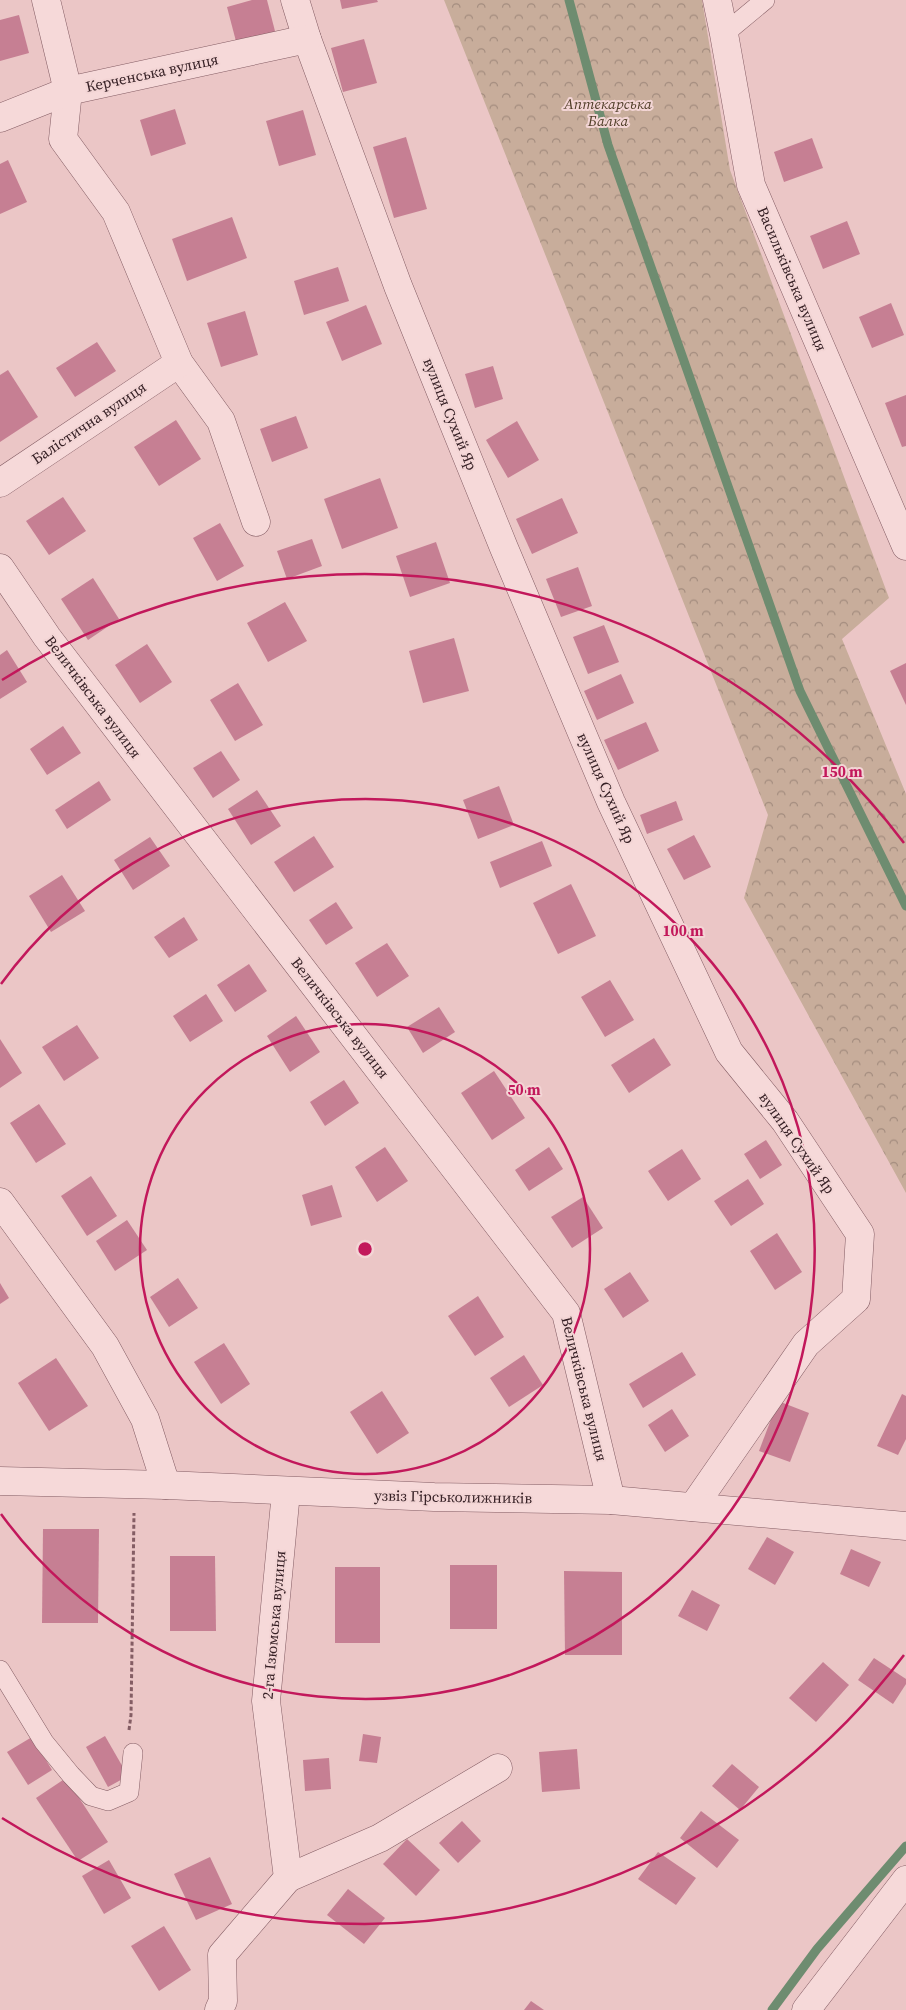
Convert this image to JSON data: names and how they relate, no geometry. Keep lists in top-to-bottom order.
{
  "streets": {
    "street": [
      "Керченська вулиця",
      "Васильківська вулиця",
      "вулиця Сухий Яр",
      "Балістична вулиця",
      "Величківська вулиця",
      "узвіз Гірськолижників",
      "2-га Ізюмська вулиця"
    ]
  },
  "crossings": [
    ["Керченська вулиця", "вулиця Сухий Яр"],
    ["вулиця Сухий Яр", "узвіз Гірськолижників"],
    ["Величківська вулиця", "узвіз Гірськолижників"],
    ["узвіз Гірськолижників", "2-га Ізюмська вулиця"]
  ],
  "parks": ["Аптекарська Балка"],
  "rings": ["150 m", "100 m", "50 m"]
}
